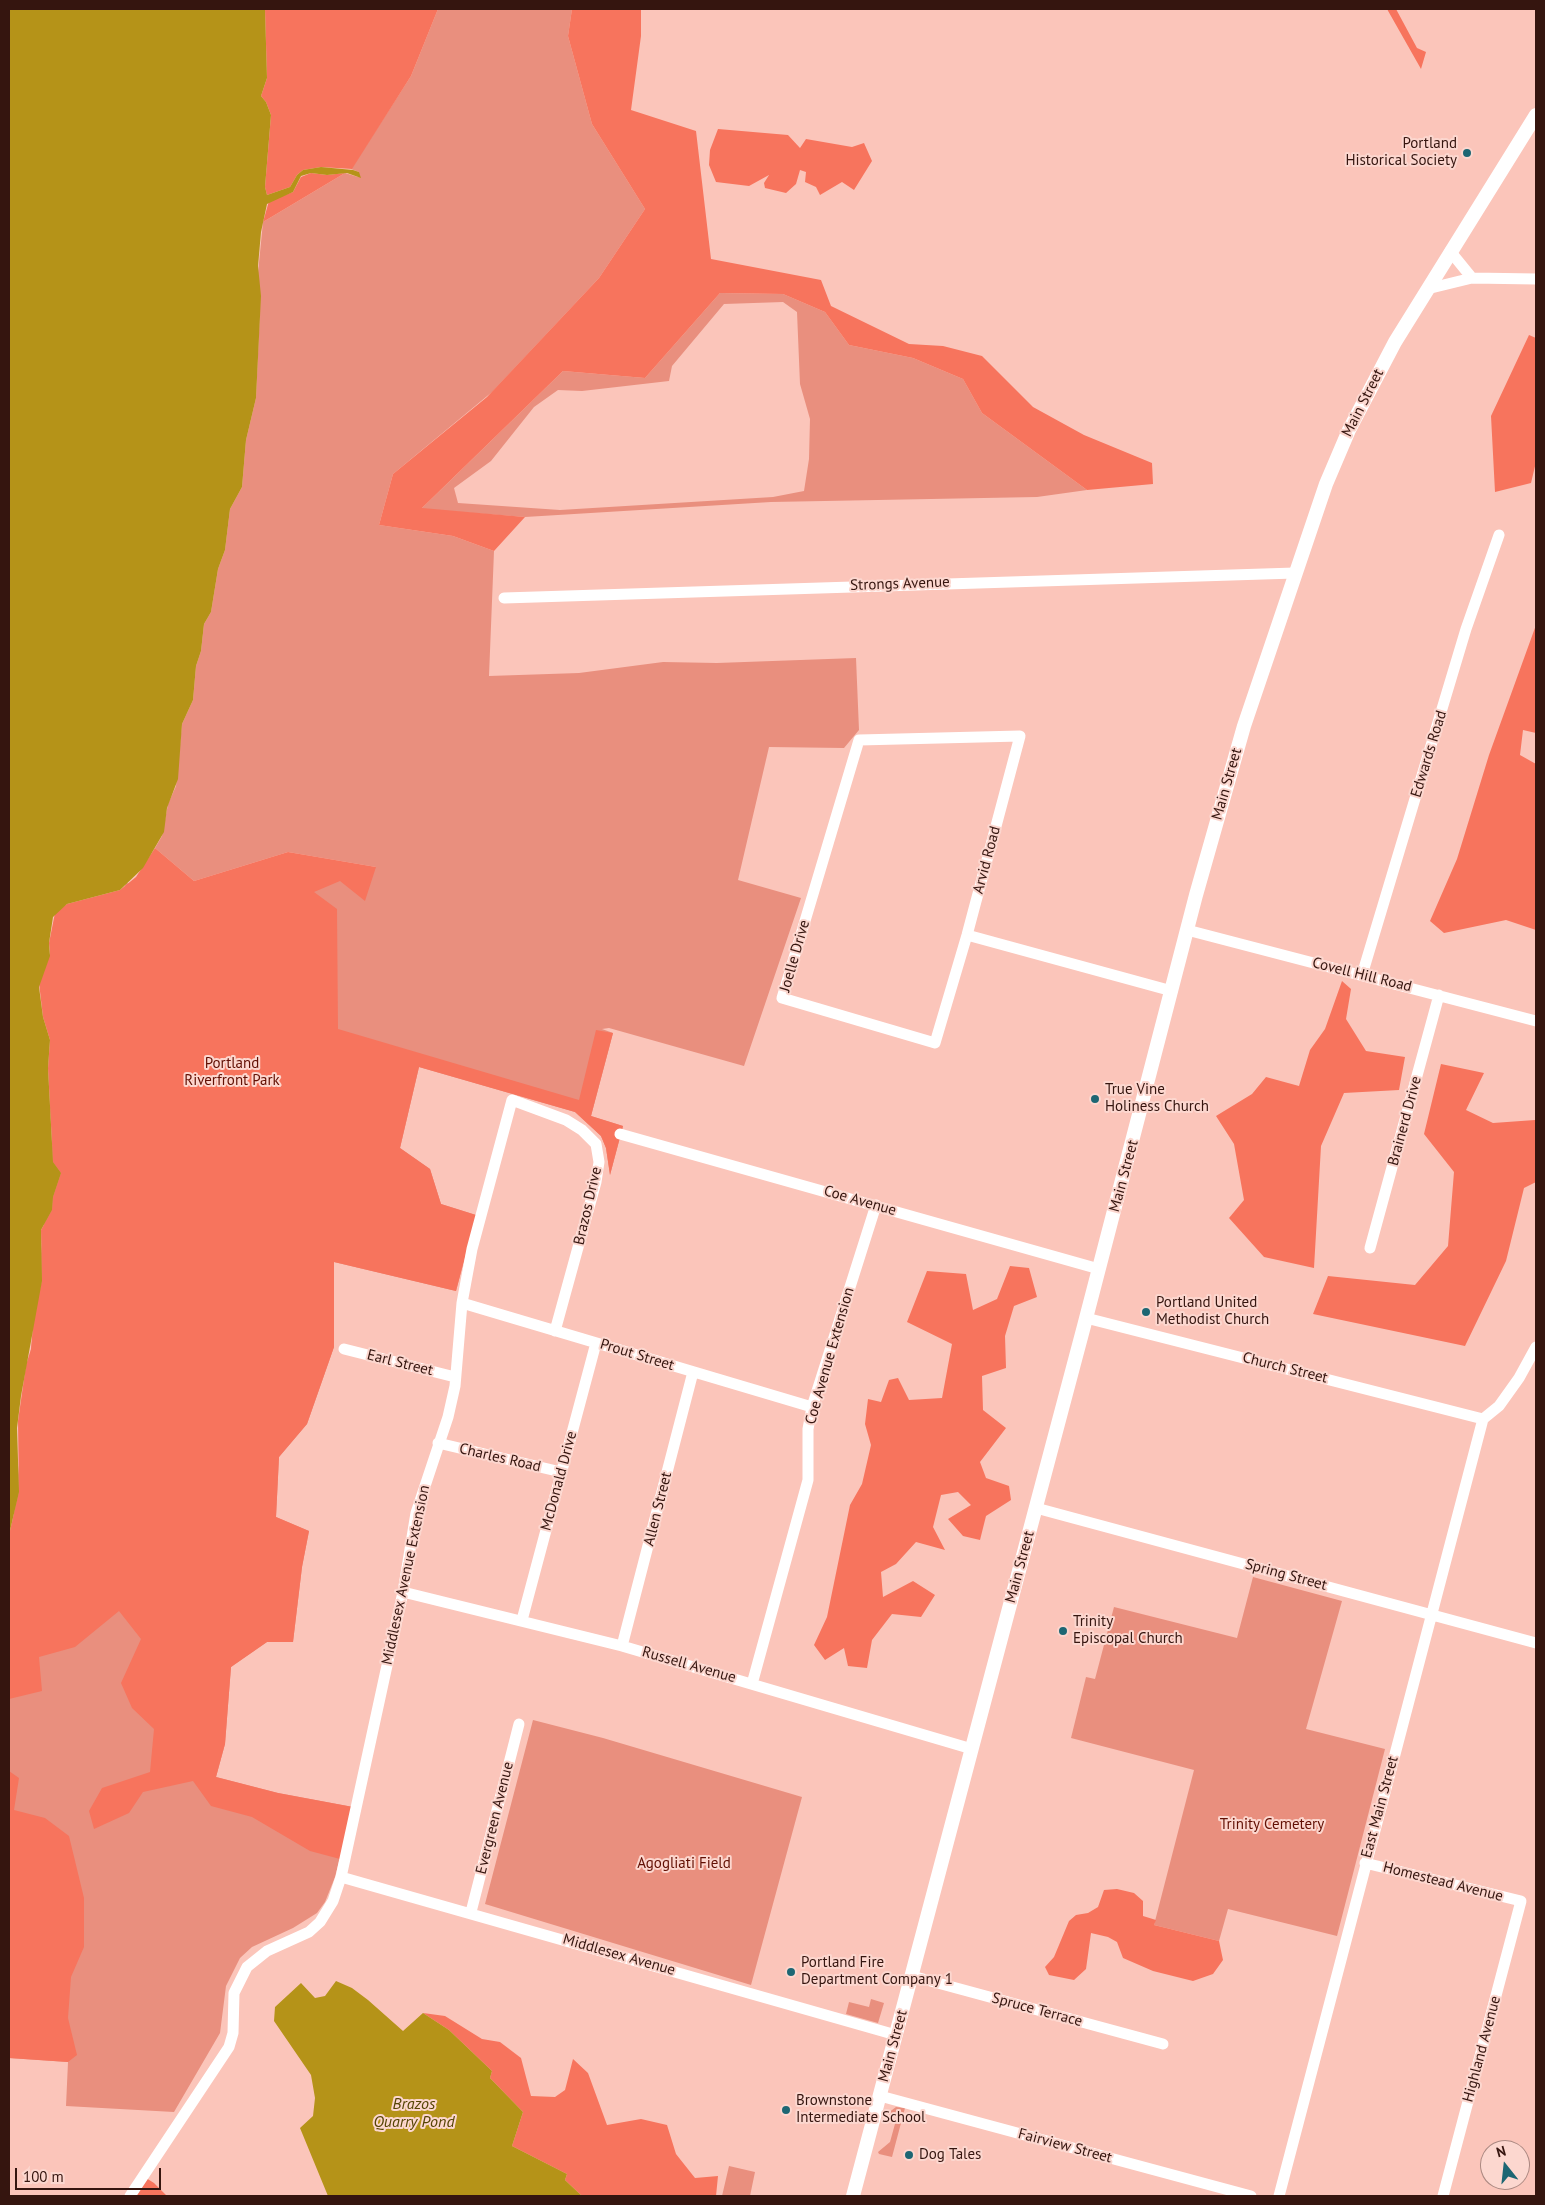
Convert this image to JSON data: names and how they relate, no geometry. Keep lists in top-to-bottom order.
{
  "streets": {
    "main road": ["Main Street"],
    "street": [
      "Strongs Avenue",
      "Edwards Road",
      "Arvid Road",
      "Joelle Drive",
      "Covell Hill Road",
      "Brainerd Drive",
      "Coe Avenue",
      "Brazos Drive",
      "Prout Street",
      "Coe Avenue Extension",
      "Earl Street",
      "Church Street",
      "Charles Road",
      "McDonald Drive",
      "Allen Street",
      "Middlesex Avenue Extension",
      "Spring Street",
      "Russell Avenue",
      "East Main Street",
      "Evergreen Avenue",
      "Homestead Avenue",
      "Middlesex Avenue",
      "Spruce Terrace",
      "Highland Avenue",
      "Fairview Street"
    ]
  },
  "crossings": [
    ["Main Street", "Strongs Avenue"],
    ["Main Street", "Covell Hill Road"],
    ["Main Street", "Coe Avenue"],
    ["Main Street", "Church Street"],
    ["Main Street", "Spring Street"],
    ["Main Street", "Russell Avenue"],
    ["Main Street", "Middlesex Avenue"],
    ["Main Street", "Spruce Terrace"],
    ["Main Street", "Fairview Street"],
    ["Edwards Road", "Covell Hill Road"],
    ["Arvid Road", "Joelle Drive"],
    ["Covell Hill Road", "Brainerd Drive"],
    ["Coe Avenue", "Coe Avenue Extension"],
    ["Brazos Drive", "Prout Street"],
    ["Brazos Drive", "Middlesex Avenue Extension"],
    ["Prout Street", "Coe Avenue Extension"],
    ["Prout Street", "McDonald Drive"],
    ["Prout Street", "Allen Street"],
    ["Prout Street", "Middlesex Avenue Extension"],
    ["Coe Avenue Extension", "Russell Avenue"],
    ["Earl Street", "Middlesex Avenue Extension"],
    ["Church Street", "East Main Street"],
    ["Charles Road", "McDonald Drive"],
    ["Charles Road", "Middlesex Avenue Extension"],
    ["McDonald Drive", "Russell Avenue"],
    ["Allen Street", "Russell Avenue"],
    ["Middlesex Avenue Extension", "Russell Avenue"],
    ["Middlesex Avenue Extension", "Middlesex Avenue"],
    ["Spring Street", "East Main Street"],
    ["East Main Street", "Homestead Avenue"],
    ["Evergreen Avenue", "Middlesex Avenue"],
    ["Homestead Avenue", "Highland Avenue"]
  ],
  "water": ["Brazos Quarry Pond"],
  "parks": ["Portland Riverfront Park", "Trinity Cemetery", "Agogliati Field"],
  "places": [
    "Portland Historical Society",
    "True Vine Holiness Church",
    "Portland United Methodist Church",
    "Trinity Episcopal Church",
    "Portland Fire Department Company 1",
    "Brownstone Intermediate School",
    "Dog Tales"
  ],
  "scale_bar": "100 m",
  "north": "top"
}
